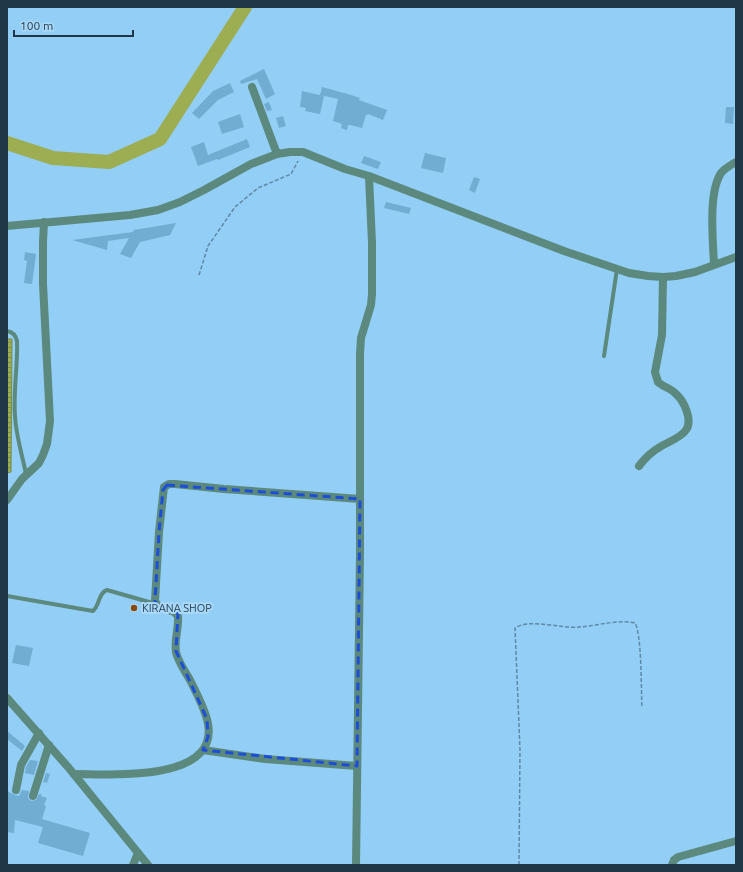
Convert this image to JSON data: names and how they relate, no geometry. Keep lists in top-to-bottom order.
{
  "places": ["KIRANA SHOP"],
  "scale_bar": "100 m"
}
